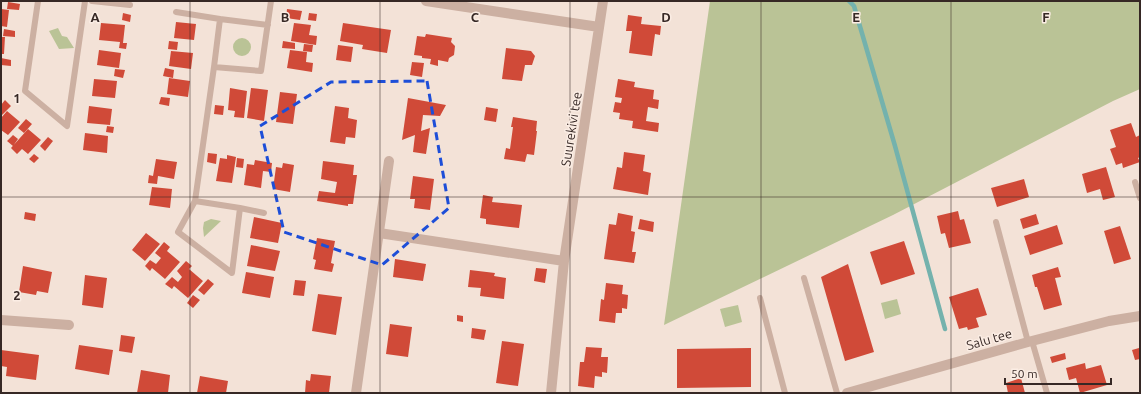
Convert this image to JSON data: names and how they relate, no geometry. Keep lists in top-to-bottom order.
{
  "streets": {
    "street": ["Suurekivi tee", "Salu tee"]
  },
  "scale_bar": "50 m",
  "grid": {
    "columns": [
      "A",
      "B",
      "C",
      "D",
      "E",
      "F"
    ],
    "rows": ["1", "2"]
  }
}
